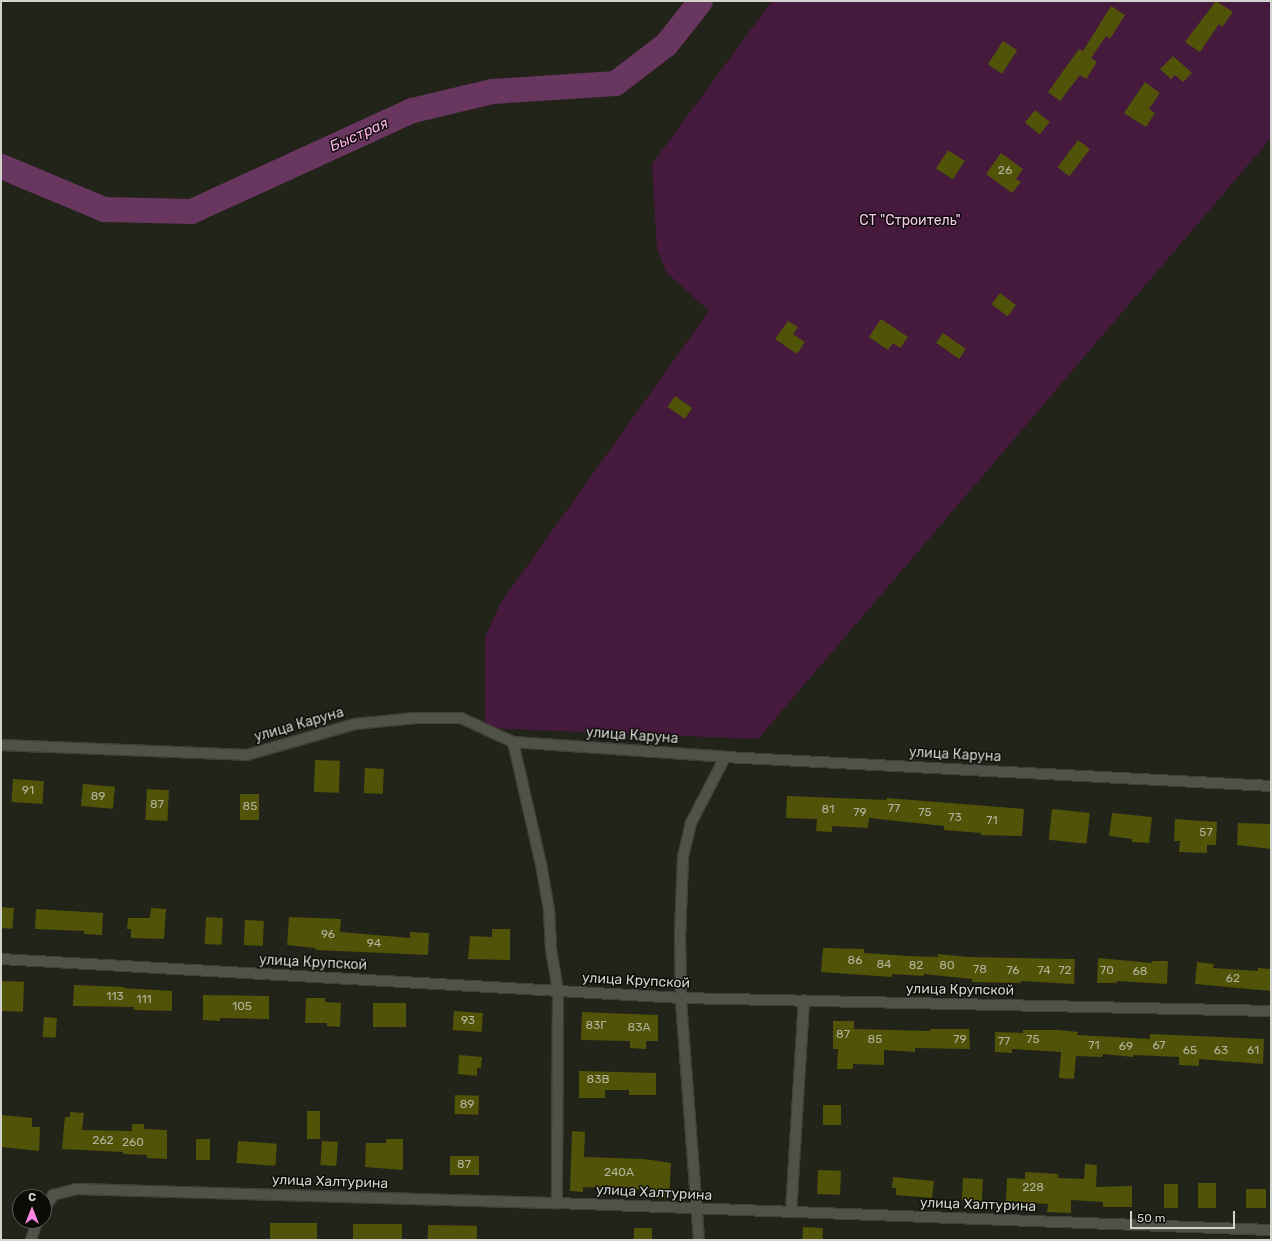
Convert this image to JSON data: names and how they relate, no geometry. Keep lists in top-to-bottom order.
{
  "streets": {
    "street": ["улица Каруна", "улица Крупской", "улица Халтурина"]
  },
  "water": ["Быстрая"],
  "parks": ["СТ \"Строитель\""],
  "house_numbers": [
    "26",
    "91",
    "89",
    "87",
    "85",
    "77",
    "81",
    "79",
    "75",
    "73",
    "71",
    "57",
    "96",
    "94",
    "86",
    "84",
    "82",
    "80",
    "78",
    "76",
    "74",
    "72",
    "70",
    "68",
    "62",
    "113",
    "111",
    "105",
    "93",
    "83Г",
    "83А",
    "87",
    "85",
    "79",
    "75",
    "77",
    "71",
    "67",
    "69",
    "65",
    "63",
    "61",
    "83В",
    "89",
    "262",
    "260",
    "87",
    "240А",
    "228"
  ],
  "scale_bar": "50 m",
  "north": "top"
}
